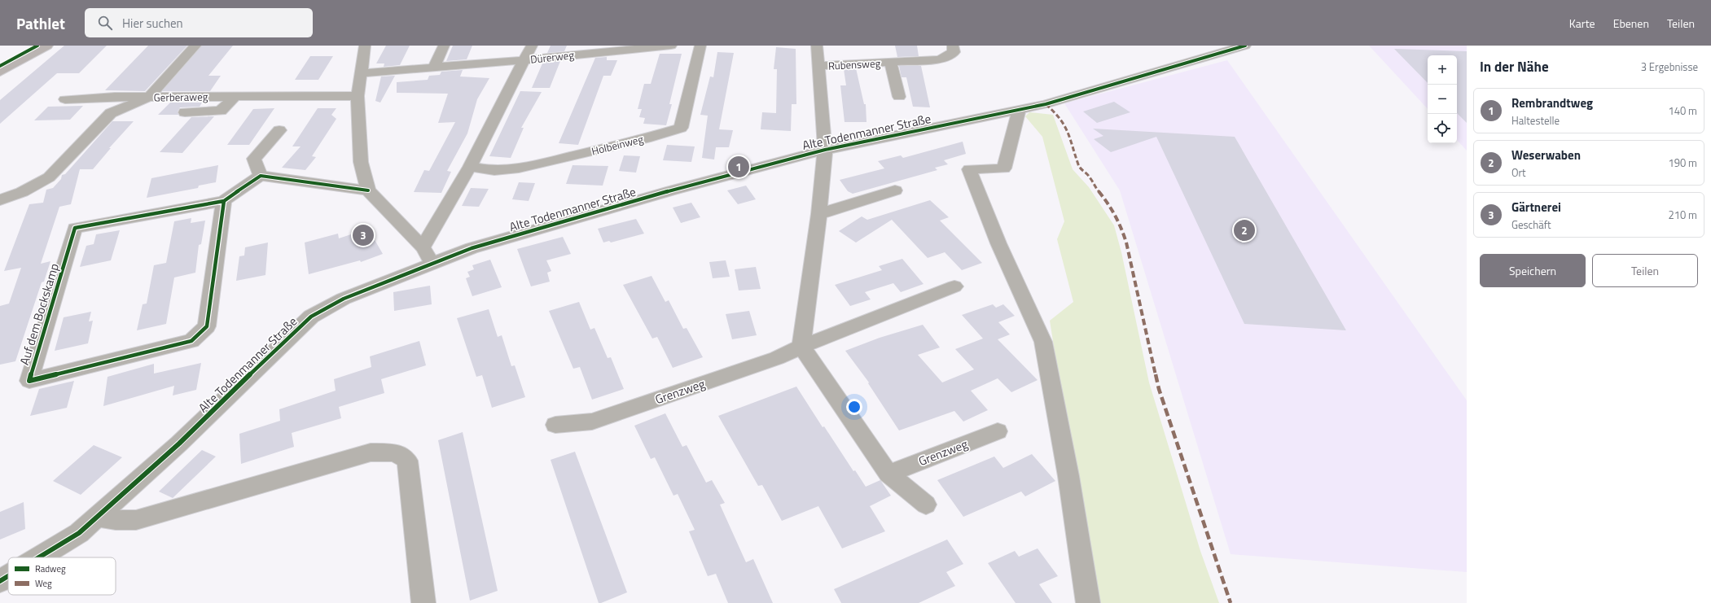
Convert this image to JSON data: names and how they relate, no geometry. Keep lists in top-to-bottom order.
{
  "streets": {
    "street": [
      "Dürerweg",
      "Rubensweg",
      "Gerberaweg",
      "Alte Todenmanner Straße",
      "Holbeinweg",
      "Auf dem Bockskamp",
      "Grenzweg"
    ]
  },
  "legend": ["Radweg", "Weg"],
  "page": {
    "header": "Pathlet",
    "search": "Hier suchen",
    "nav": ["Karte", "Ebenen", "Teilen"],
    "heading": ["In der Nähe", "3 Ergebnisse"],
    "map_buttons": ["+", "−"],
    "list": [
      {
        "mark": "1",
        "name": "Rembrandtweg",
        "note": "Haltestelle",
        "value": "140 m"
      },
      {
        "mark": "2",
        "name": "Weserwaben",
        "note": "Ort",
        "value": "190 m"
      },
      {
        "mark": "3",
        "name": "Gärtnerei",
        "note": "Geschäft",
        "value": "210 m"
      }
    ],
    "pins": ["1", "2", "3"],
    "buttons": ["Speichern", "Teilen"]
  }
}
